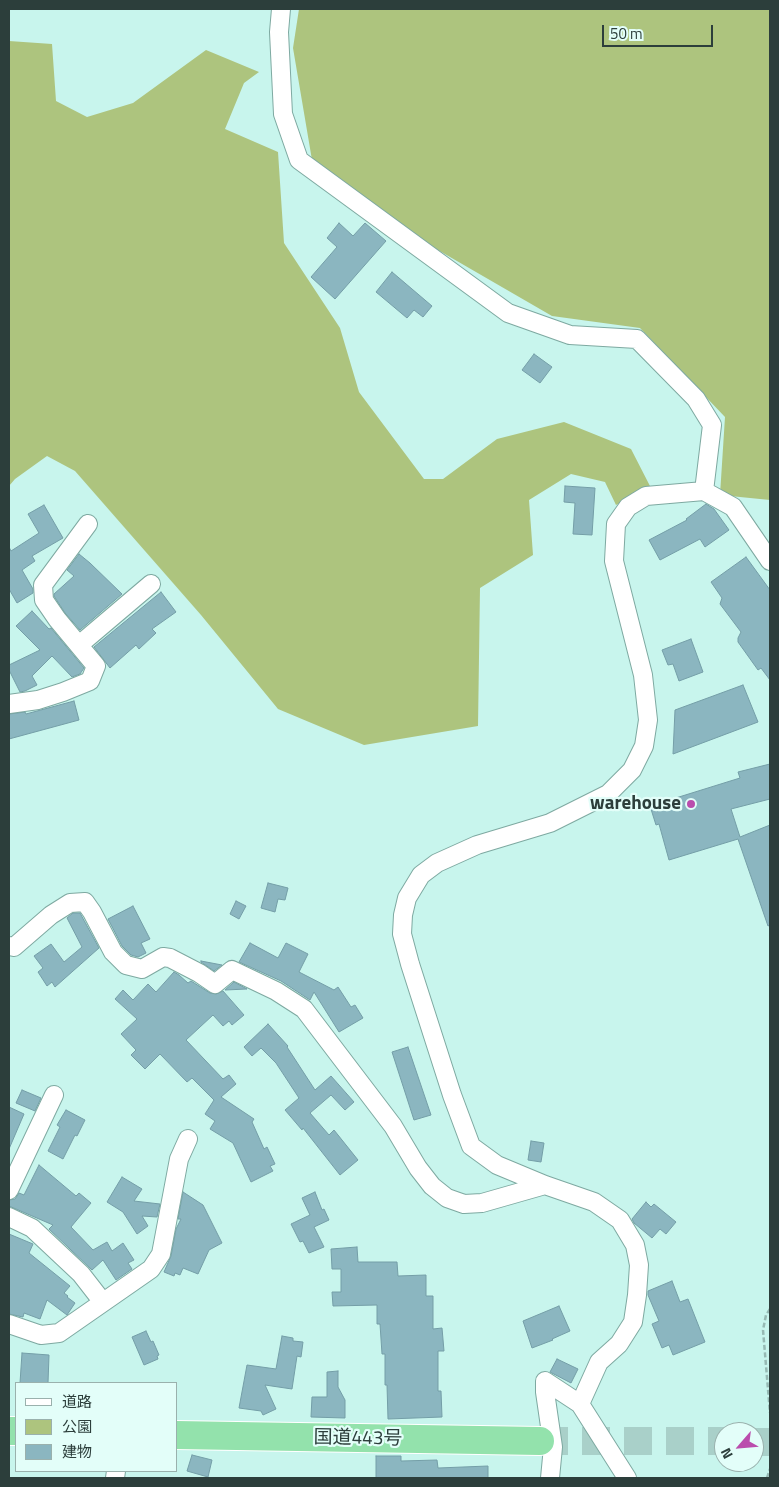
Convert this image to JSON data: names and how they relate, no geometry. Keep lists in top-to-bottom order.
{
  "streets": {
    "highway": ["国道443号"]
  },
  "places": ["warehouse"],
  "legend": ["道路", "公園", "建物"],
  "scale_bar": "50 m",
  "north": "bottom left"
}
